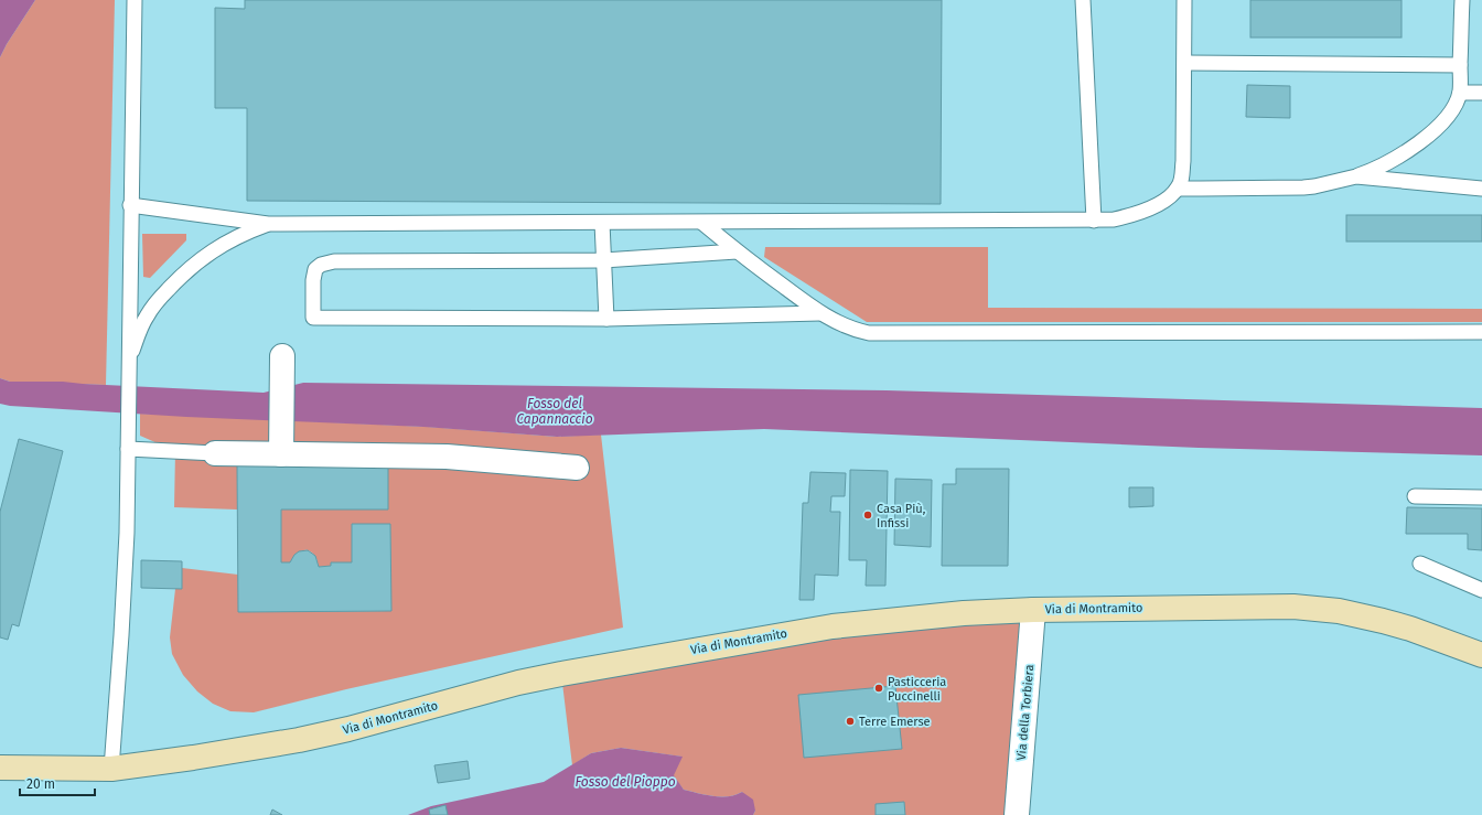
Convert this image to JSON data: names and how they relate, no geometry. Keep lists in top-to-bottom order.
{
  "streets": {
    "main road": ["Via di Montramito"],
    "street": ["Via della Torbiera"]
  },
  "crossings": [
    ["Via di Montramito", "Via della Torbiera"]
  ],
  "water": ["Fosso del Capannaccio", "Fosso del Pioppo"],
  "places": ["Casa Più, Infissi", "Pasticceria Puccinelli", "Terre Emerse"],
  "scale_bar": "20 m"
}
